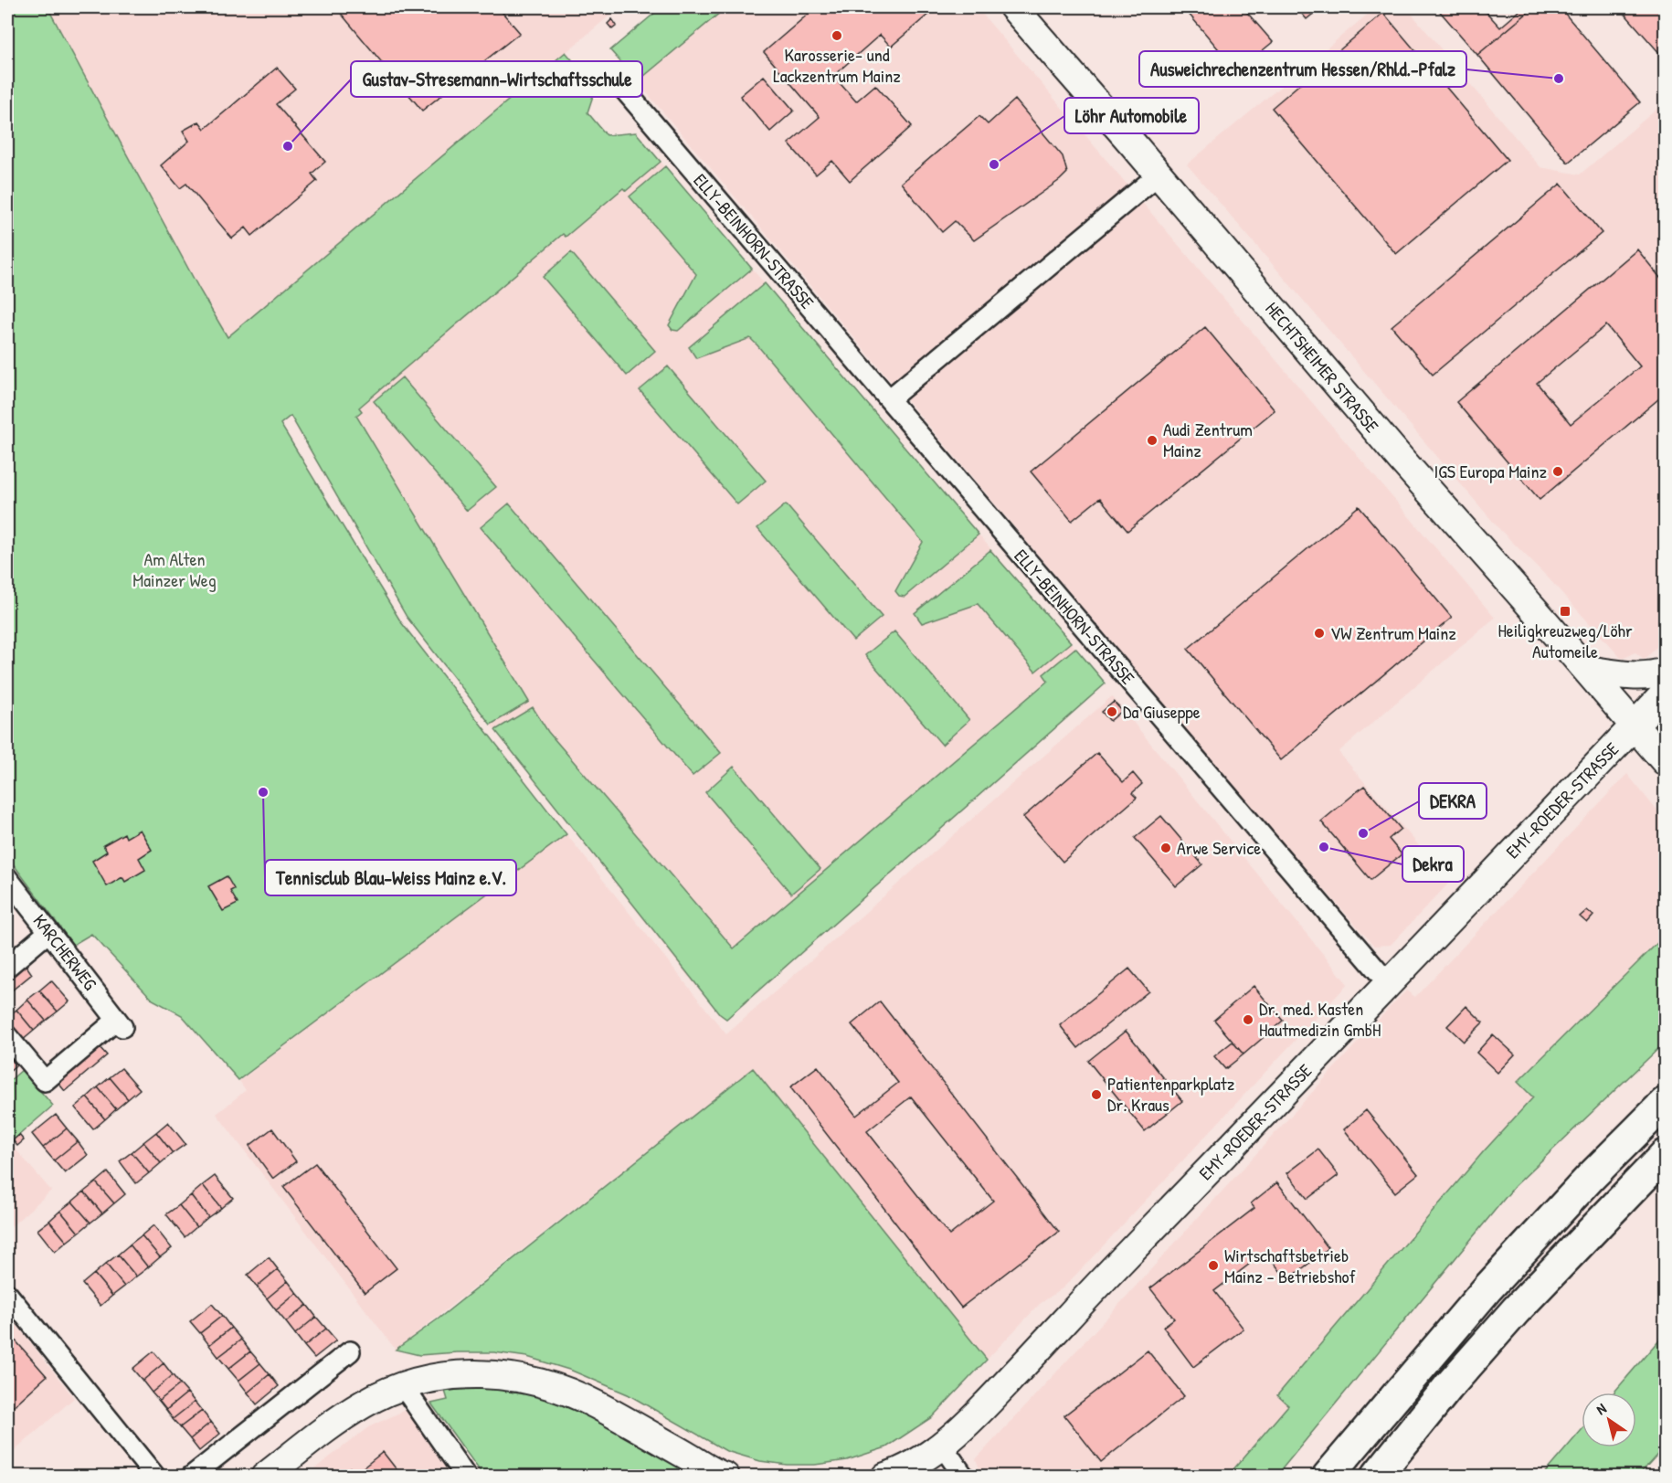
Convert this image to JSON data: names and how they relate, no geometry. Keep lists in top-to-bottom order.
{
  "streets": {
    "street": [
      "ELLY-BEINHORN-STRASSE",
      "HECHTSHEIMER STRASSE",
      "EMY-ROEDER-STRASSE",
      "KARCHERWEG"
    ]
  },
  "crossings": [
    ["ELLY-BEINHORN-STRASSE", "EMY-ROEDER-STRASSE"],
    ["HECHTSHEIMER STRASSE", "EMY-ROEDER-STRASSE"]
  ],
  "parks": ["Am Alten Mainzer Weg"],
  "places": {
    "other": [
      "Karosserie- und Lackzentrum Mainz",
      "Ausweichrechenzentrum Hessen/Rhld.-Pfalz",
      "Gustav-Stresemann-Wirtschaftsschule",
      "Löhr Automobile",
      "Audi Zentrum Mainz",
      "IGS Europa Mainz",
      "VW Zentrum Mainz",
      "Da Giuseppe",
      "Tennisclub Blau-Weiss Mainz e.V.",
      "DEKRA",
      "Dekra",
      "Arwe Service",
      "Dr. med. Kasten Hautmedizin GmbH",
      "Patientenparkplatz Dr. Kraus",
      "Wirtschaftsbetrieb Mainz - Betriebshof"
    ],
    "transit": ["Heiligkreuzweg/Löhr Automeile"]
  },
  "north": "top left"
}
